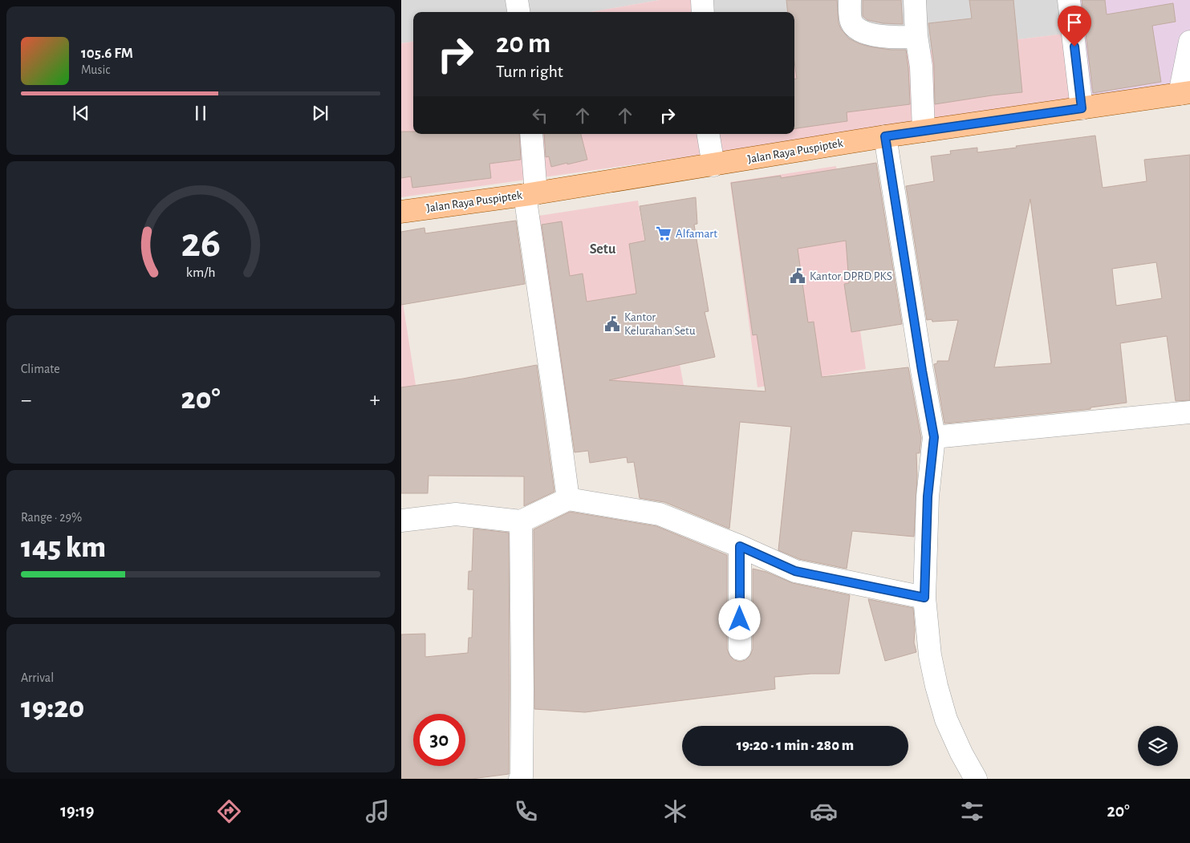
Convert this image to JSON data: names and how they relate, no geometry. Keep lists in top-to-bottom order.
{
  "streets": {
    "main road": ["Jalan Raya Puspiptek"]
  },
  "districts": ["Setu"],
  "places": {
    "supermarket": ["Alfamart"],
    "public building": ["Kantor DPRD PKS", "Kantor Kelurahan Setu"]
  },
  "page": {
    "turn": ["20 m", "Turn right"],
    "song": ["105.6 FM", "Music"],
    "tile": [
      "Climate",
      ["Range · 29%", "145 km"],
      ["Arrival", "19:20"]
    ],
    "heat": ["−", "20°", "+"],
    "limit": "30",
    "trip": "19:20 · 1 min · 280 m",
    "tabs": ["19:19", "20°"],
    "gauge": ["26", "km/h"]
  }
}
